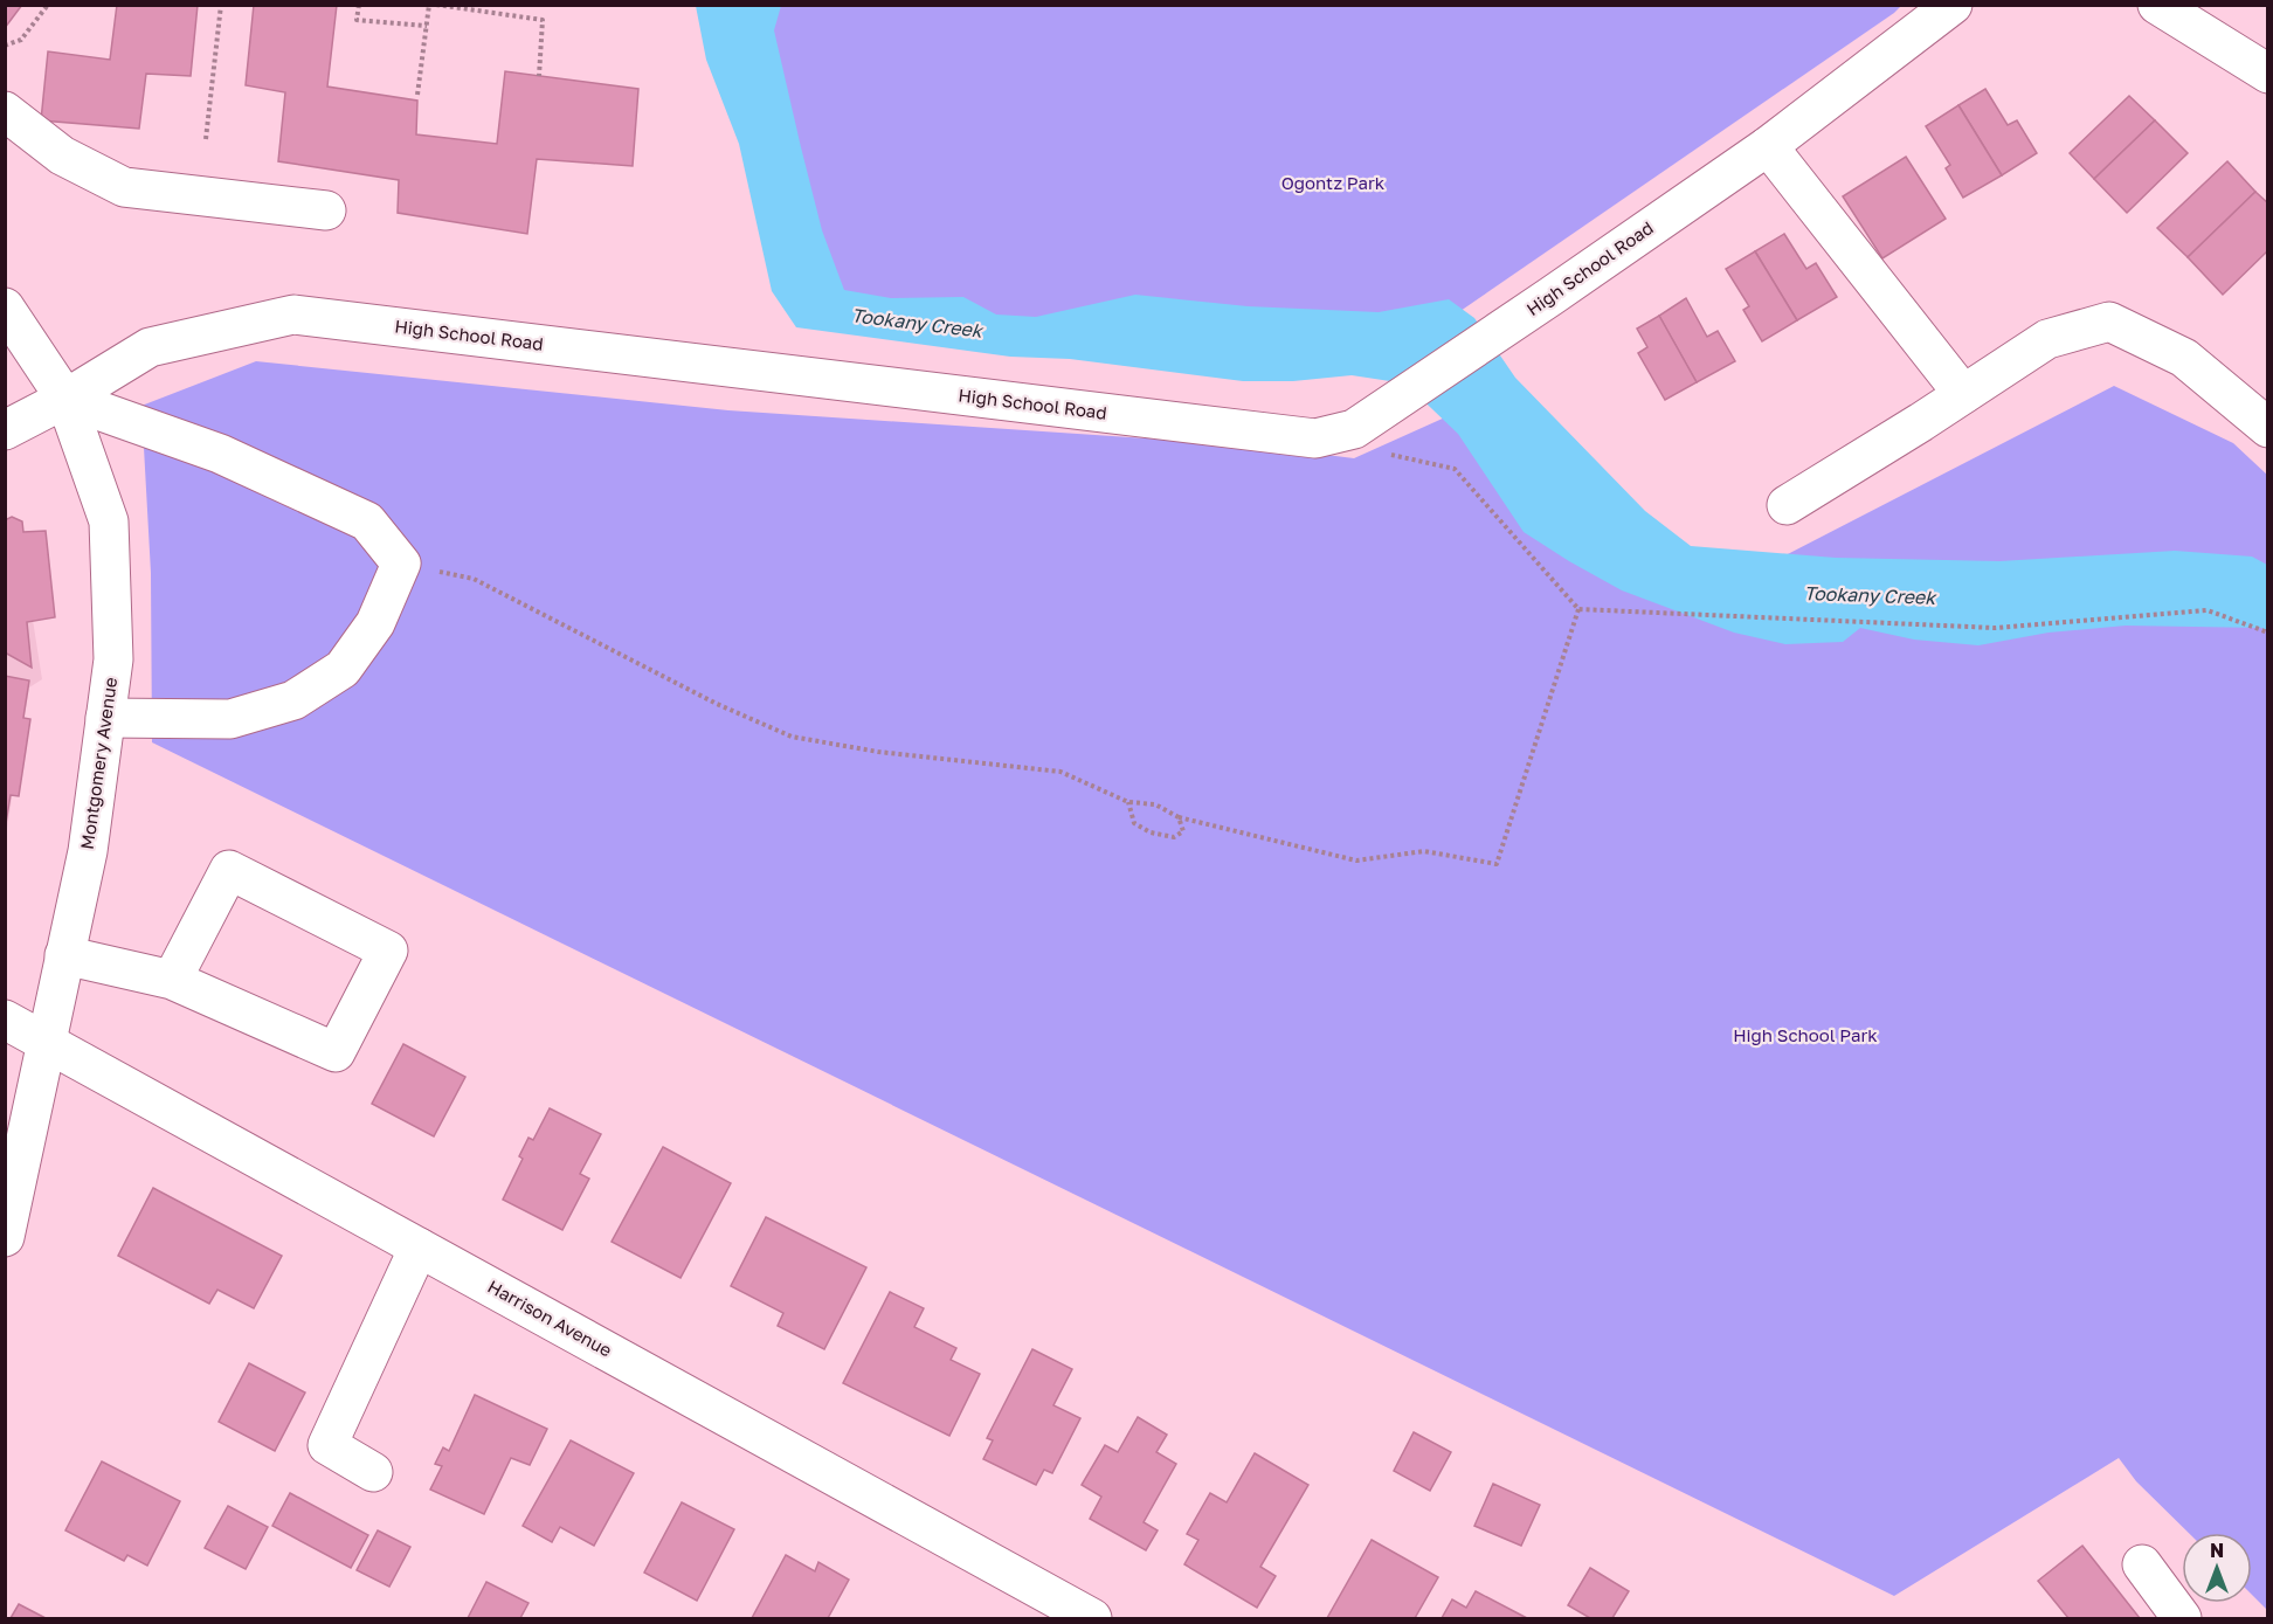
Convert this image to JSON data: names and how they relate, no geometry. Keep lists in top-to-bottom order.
{
  "streets": {
    "street": ["High School Road", "Montgomery Avenue", "Harrison Avenue"]
  },
  "crossings": [
    ["High School Road", "Montgomery Avenue"],
    ["Montgomery Avenue", "Harrison Avenue"]
  ],
  "water": ["Tookany Creek"],
  "parks": ["Ogontz Park", "High School Park"],
  "north": "top"
}
